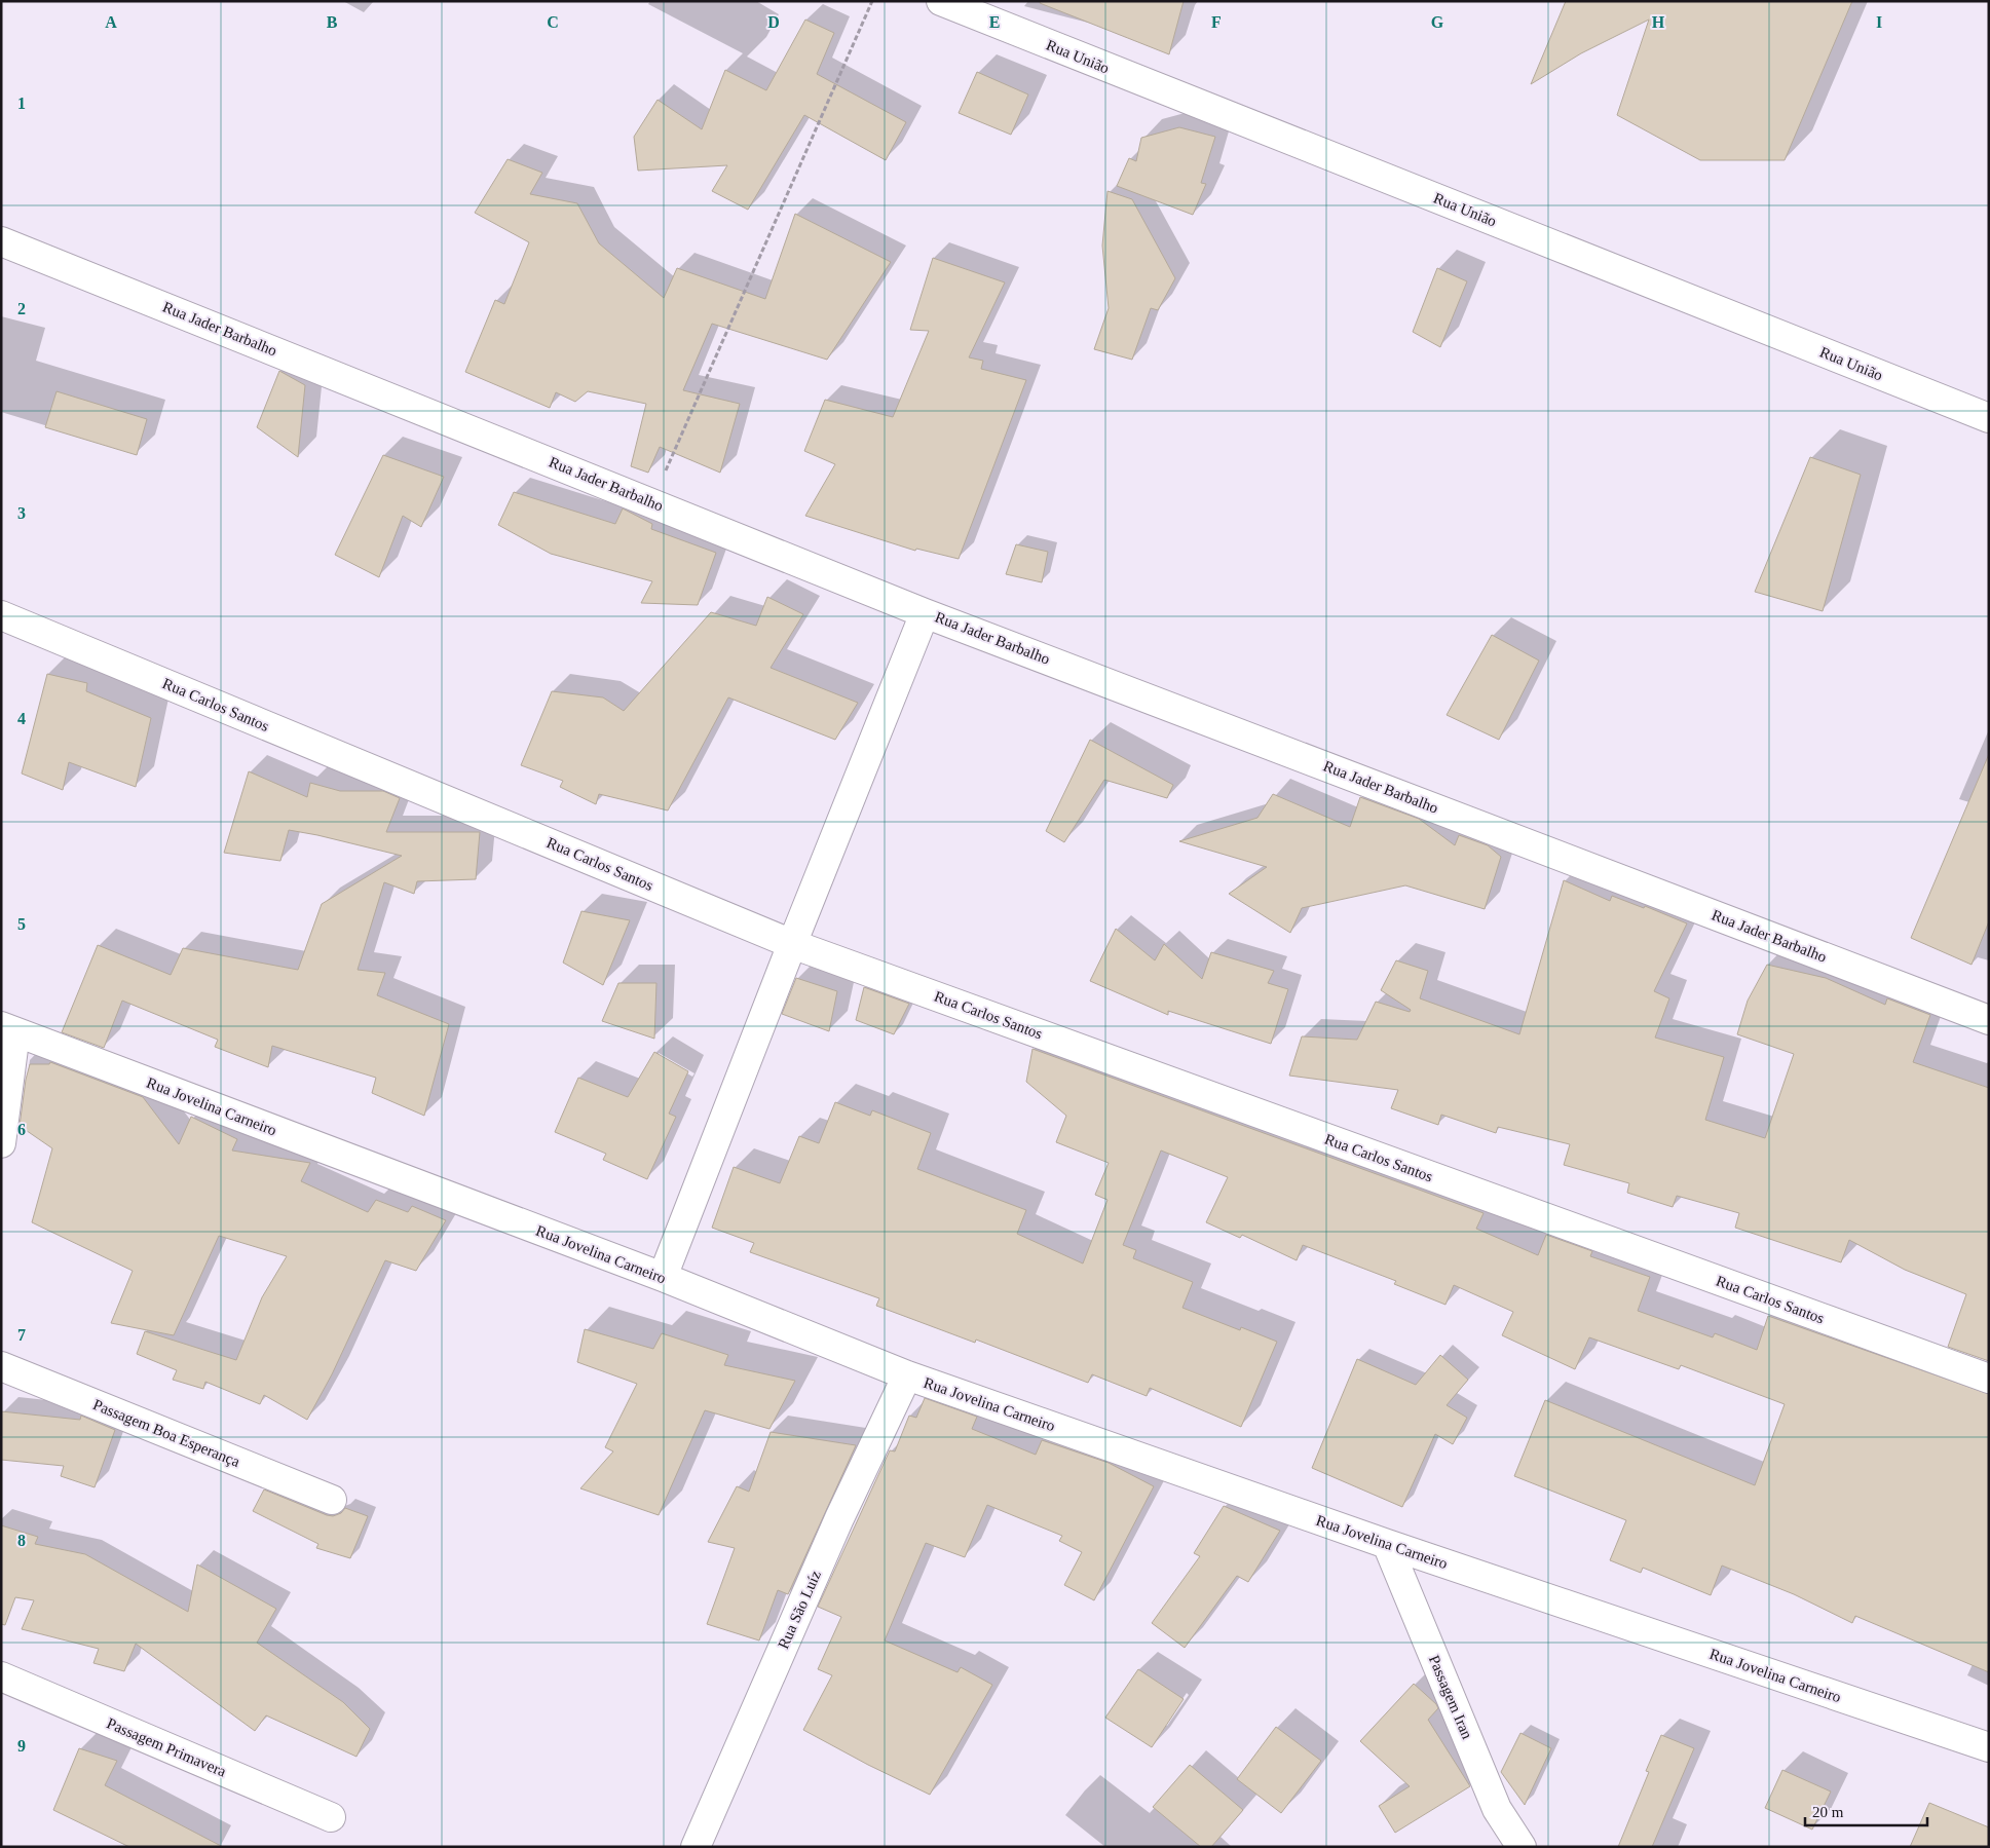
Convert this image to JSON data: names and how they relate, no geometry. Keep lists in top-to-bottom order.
{
  "streets": {
    "street": [
      "Rua União",
      "Rua Jader Barbalho",
      "Rua Carlos Santos",
      "Rua Jovelina Carneiro",
      "Passagem Boa Esperança",
      "Rua São Luíz",
      "Passagem Iran",
      "Passagem Primavera"
    ]
  },
  "crossings": [
    ["Rua Jovelina Carneiro", "Rua São Luíz"],
    ["Rua Jovelina Carneiro", "Passagem Iran"]
  ],
  "scale_bar": "20 m",
  "grid": {
    "columns": [
      "A",
      "B",
      "C",
      "D",
      "E",
      "F",
      "G",
      "H",
      "I"
    ],
    "rows": [
      "1",
      "2",
      "3",
      "4",
      "5",
      "6",
      "7",
      "8",
      "9"
    ]
  }
}
